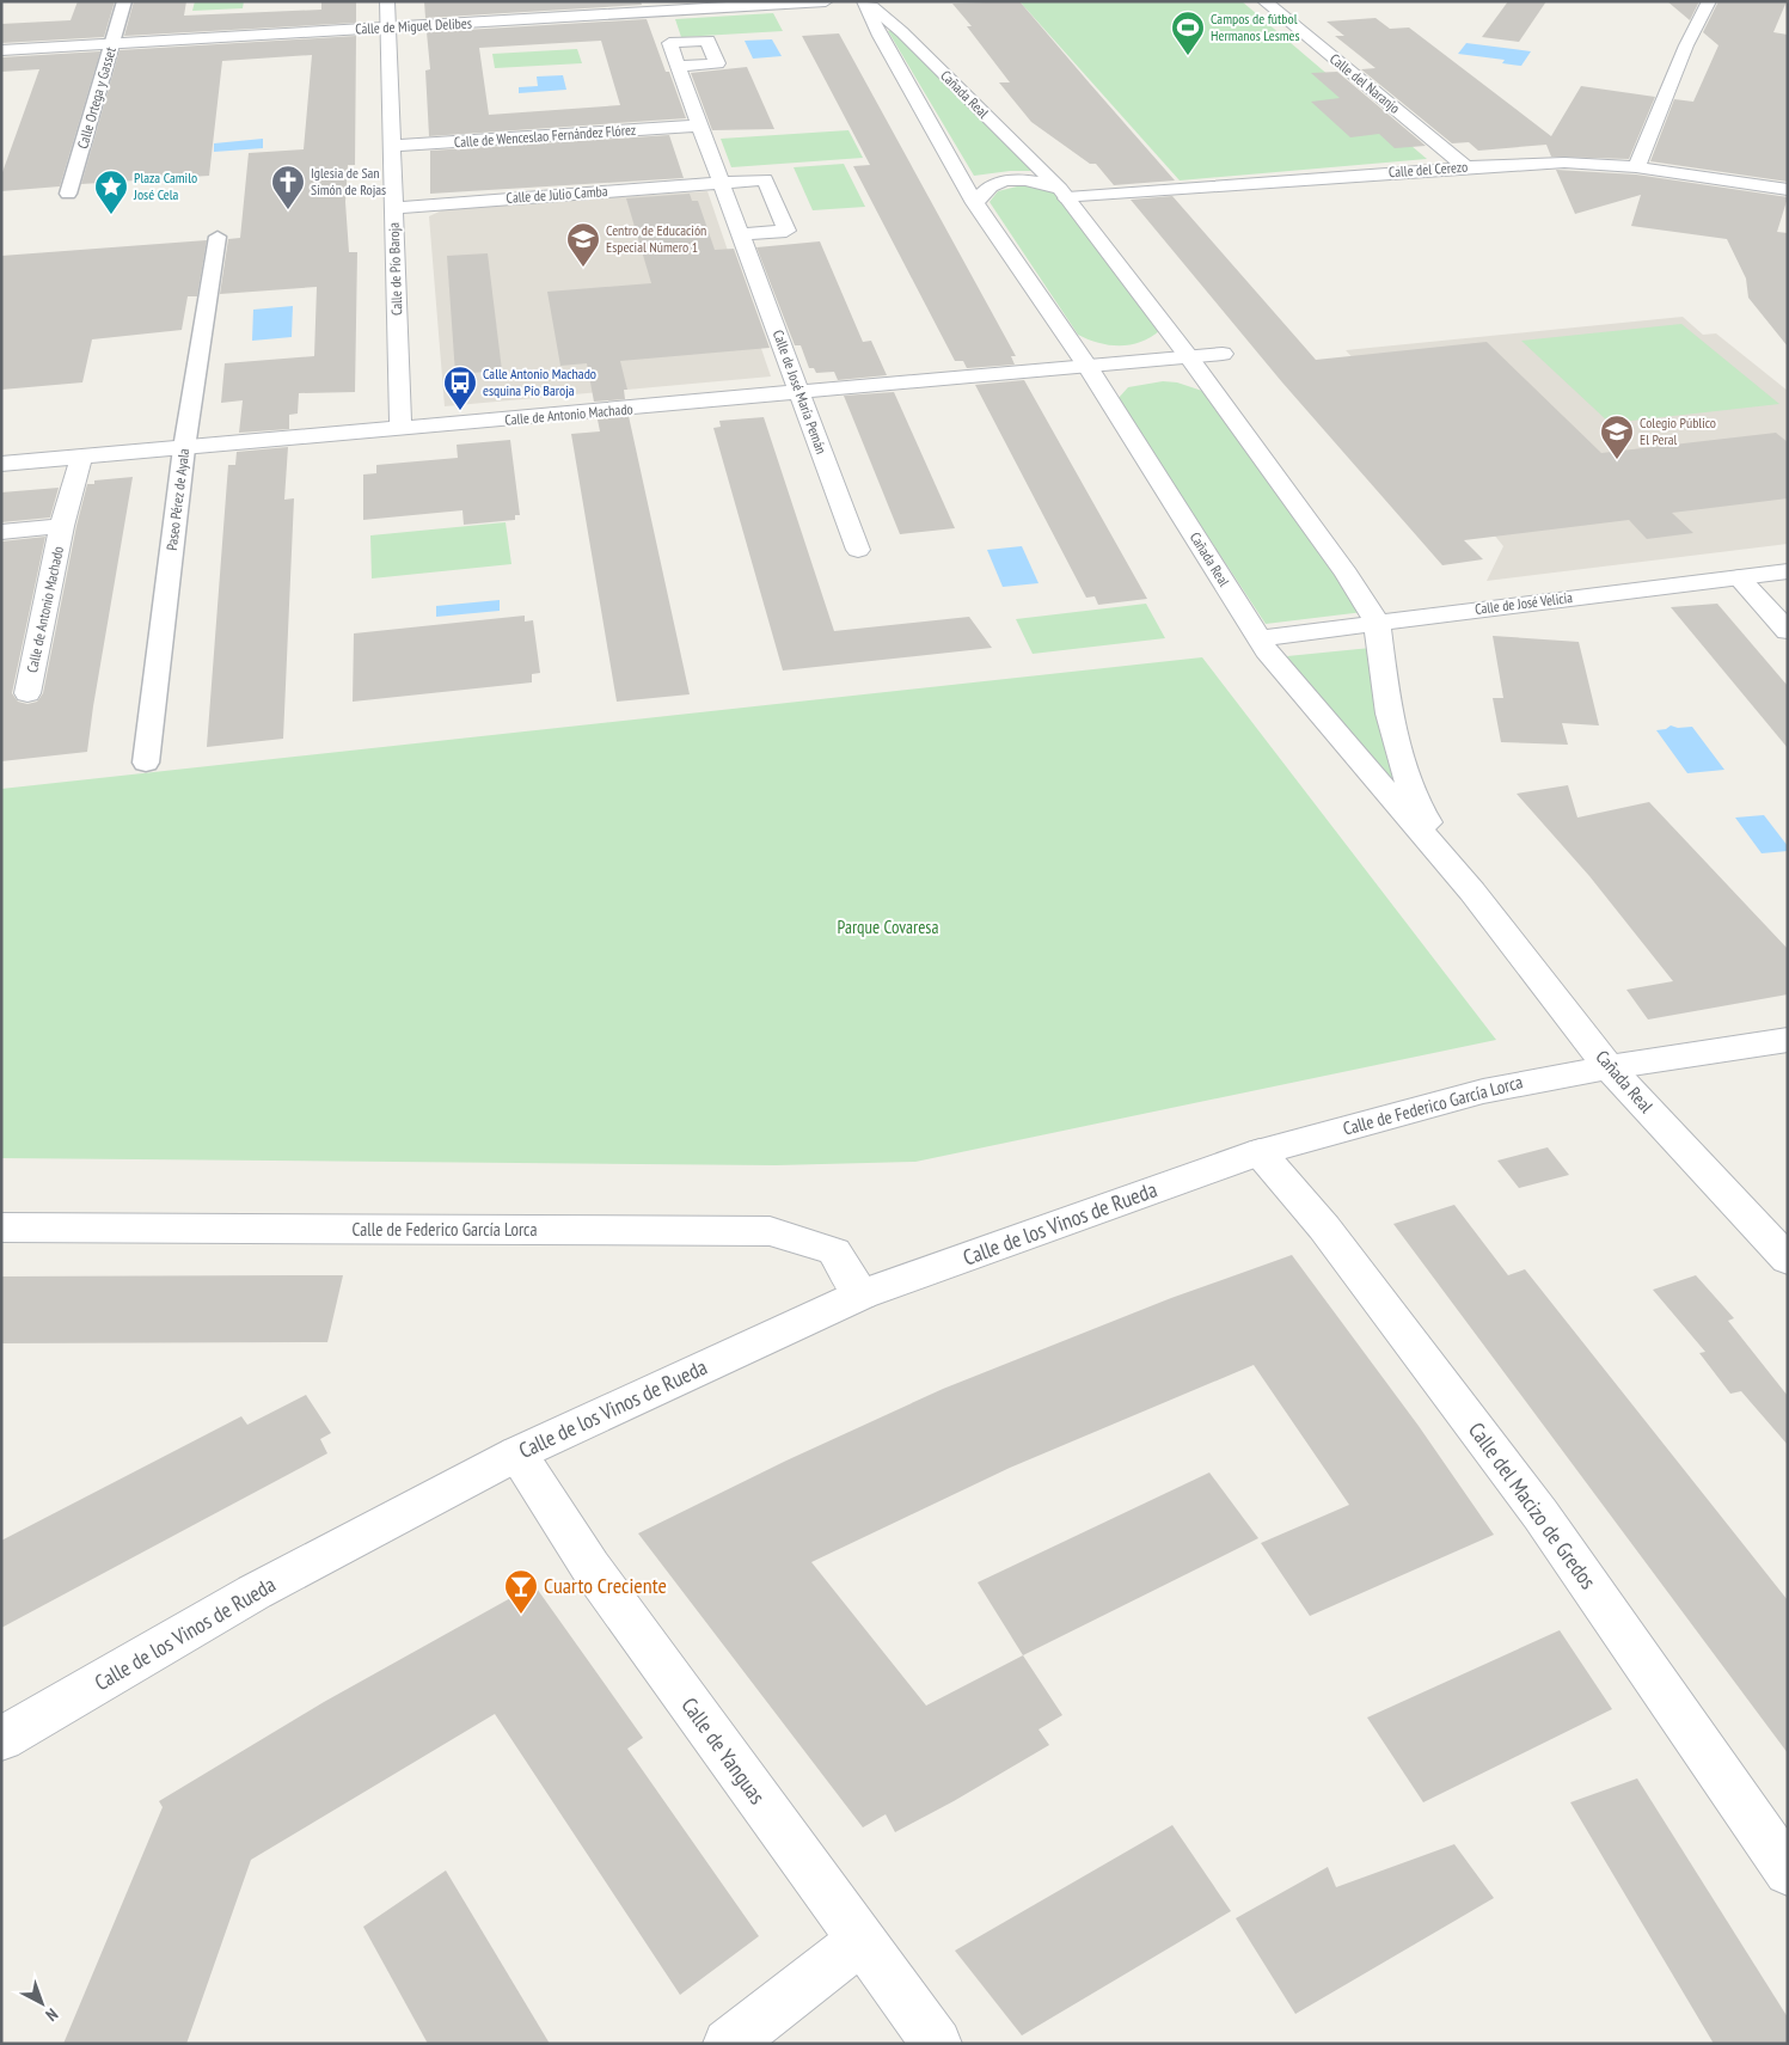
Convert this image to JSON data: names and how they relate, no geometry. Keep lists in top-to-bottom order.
{
  "streets": {
    "street": [
      "Calle de Miguel Delibes",
      "Calle del Naranjo",
      "Cañada Real",
      "Calle Ortega y Gasset",
      "Calle de Wenceslao Fernández Flórez",
      "Calle del Cerezo",
      "Calle de Julio Camba",
      "Calle de Pío Baroja",
      "Calle de José María Pemán",
      "Calle de Antonio Machado",
      "Paseo Pérez de Ayala",
      "Calle de José Velicia",
      "Calle de Federico García Lorca",
      "Calle de los Vinos de Rueda",
      "Calle del Macizo de Gredos",
      "Calle de Yanguas"
    ]
  },
  "crossings": [
    ["Calle de Miguel Delibes", "Calle Ortega y Gasset"],
    ["Calle de Miguel Delibes", "Calle de Pío Baroja"],
    ["Calle del Naranjo", "Calle del Cerezo"],
    ["Cañada Real", "Calle del Cerezo"],
    ["Cañada Real", "Calle de Antonio Machado"],
    ["Cañada Real", "Calle de José Velicia"],
    ["Cañada Real", "Calle de Federico García Lorca"],
    ["Calle de Wenceslao Fernández Flórez", "Calle de Pío Baroja"],
    ["Calle de Wenceslao Fernández Flórez", "Calle de José María Pemán"],
    ["Calle de Julio Camba", "Calle de Pío Baroja"],
    ["Calle de Julio Camba", "Calle de José María Pemán"],
    ["Calle de Pío Baroja", "Calle de Antonio Machado"],
    ["Calle de José María Pemán", "Calle de Antonio Machado"],
    ["Calle de Antonio Machado", "Paseo Pérez de Ayala"],
    ["Calle de Federico García Lorca", "Calle de los Vinos de Rueda"],
    ["Calle de Federico García Lorca", "Calle del Macizo de Gredos"],
    ["Calle de los Vinos de Rueda", "Calle del Macizo de Gredos"],
    ["Calle de los Vinos de Rueda", "Calle de Yanguas"]
  ],
  "parks": ["Parque Covaresa"],
  "places": {
    "sports": ["Campos de fútbol Hermanos Lesmes"],
    "church": ["Iglesia de San Simón de Rojas"],
    "place": ["Plaza Camilo José Cela"],
    "school or university": ["Centro de Educación Especial Número 1", "Colegio Público El Peral"],
    "bus stop": ["Calle Antonio Machado esquina Pío Baroja"],
    "bar": ["Cuarto Creciente"]
  },
  "north": "bottom right"
}
